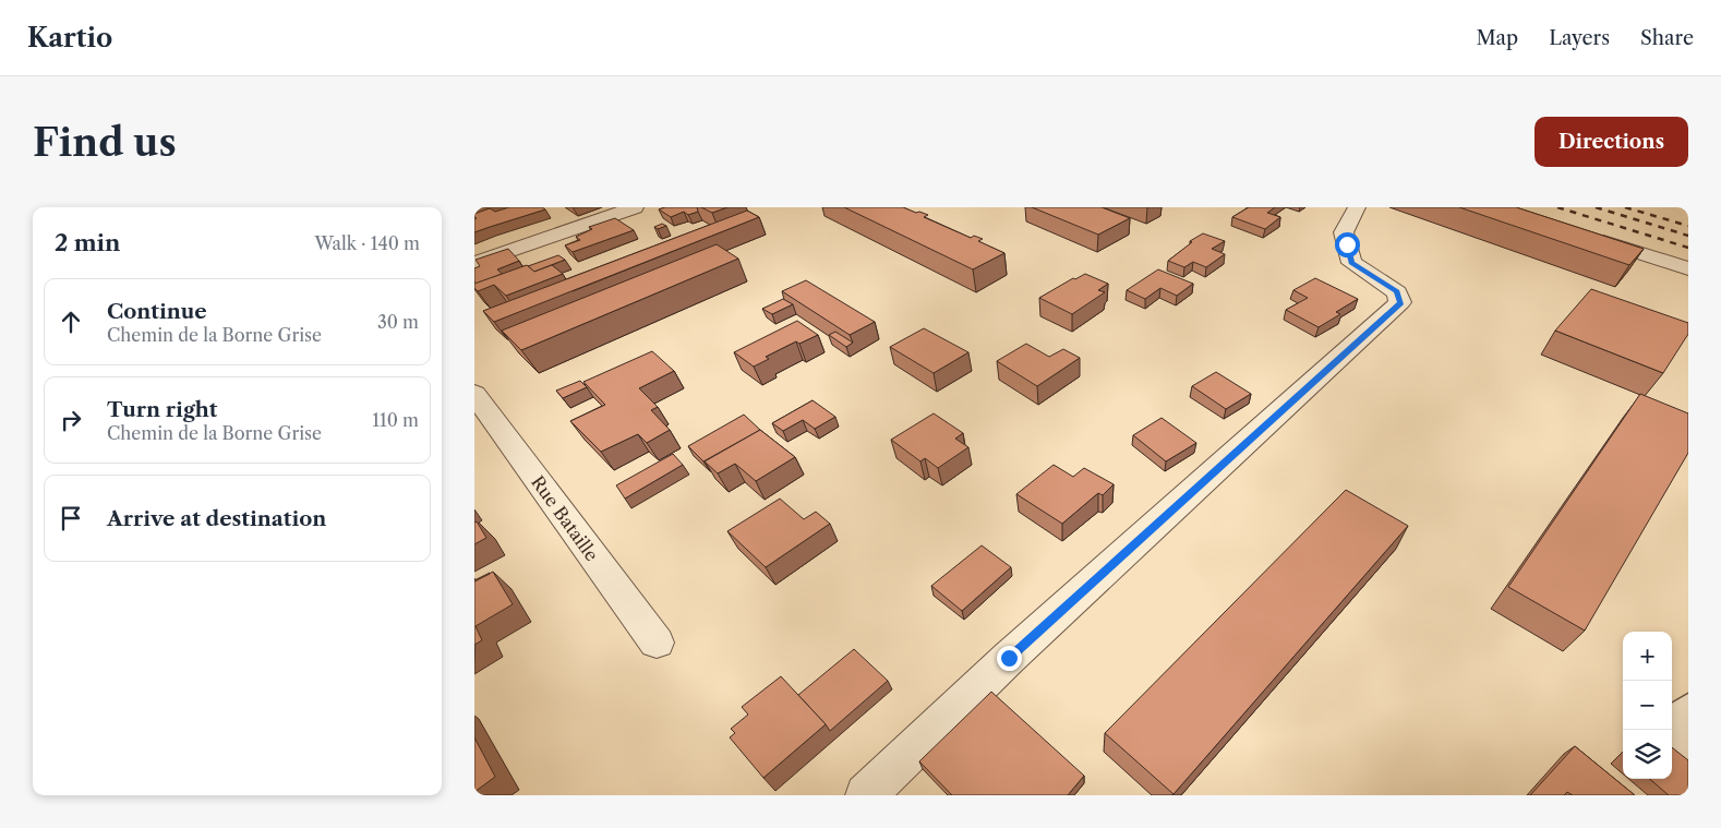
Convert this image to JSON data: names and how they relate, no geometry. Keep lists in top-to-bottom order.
{
  "streets": {
    "street": ["Rue Bataille"]
  },
  "page": {
    "header": "Kartio",
    "nav": ["Map", "Layers", "Share"],
    "buttons": "Directions",
    "title": "Find us",
    "heading": ["2 min", "Walk · 140 m"],
    "list": [
      ["Continue", "Chemin de la Borne Grise", "30 m"],
      ["Turn right", "Chemin de la Borne Grise", "110 m"],
      "Arrive at destination"
    ],
    "map_buttons": ["+", "−"]
  }
}
